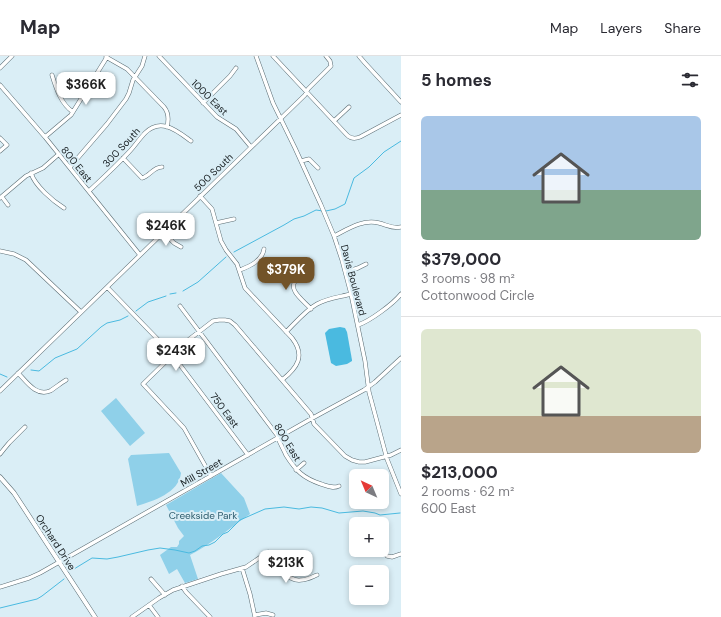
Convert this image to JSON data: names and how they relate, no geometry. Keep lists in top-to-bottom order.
{
  "streets": {
    "main road": ["Orchard Drive"],
    "street": [
      "1000 East",
      "300 South",
      "800 East",
      "500 South",
      "Davis Boulevard",
      "750 East",
      "Mill Street"
    ]
  },
  "crossings": [
    ["1000 East", "500 South"],
    ["300 South", "800 East"],
    ["800 East", "500 South"],
    ["800 East", "Mill Street"],
    ["500 South", "Davis Boulevard"],
    ["500 South", "750 East"],
    ["Davis Boulevard", "Mill Street"],
    ["750 East", "Mill Street"],
    ["Mill Street", "Orchard Drive"]
  ],
  "parks": ["Creekside Park"],
  "north": "top left",
  "page": {
    "header": "Map",
    "nav": ["Map", "Layers", "Share"],
    "heading": "5 homes",
    "price": [
      "$366K",
      "$246K",
      "$379K",
      "$243K",
      "$213K"
    ],
    "list": [
      {
        "name": "$379,000",
        "note": "3 rooms · 98 m² · Cottonwood Circle"
      },
      {
        "name": "$213,000",
        "note": "2 rooms · 62 m² · 600 East"
      }
    ],
    "map_buttons": ["+", "−"]
  }
}
